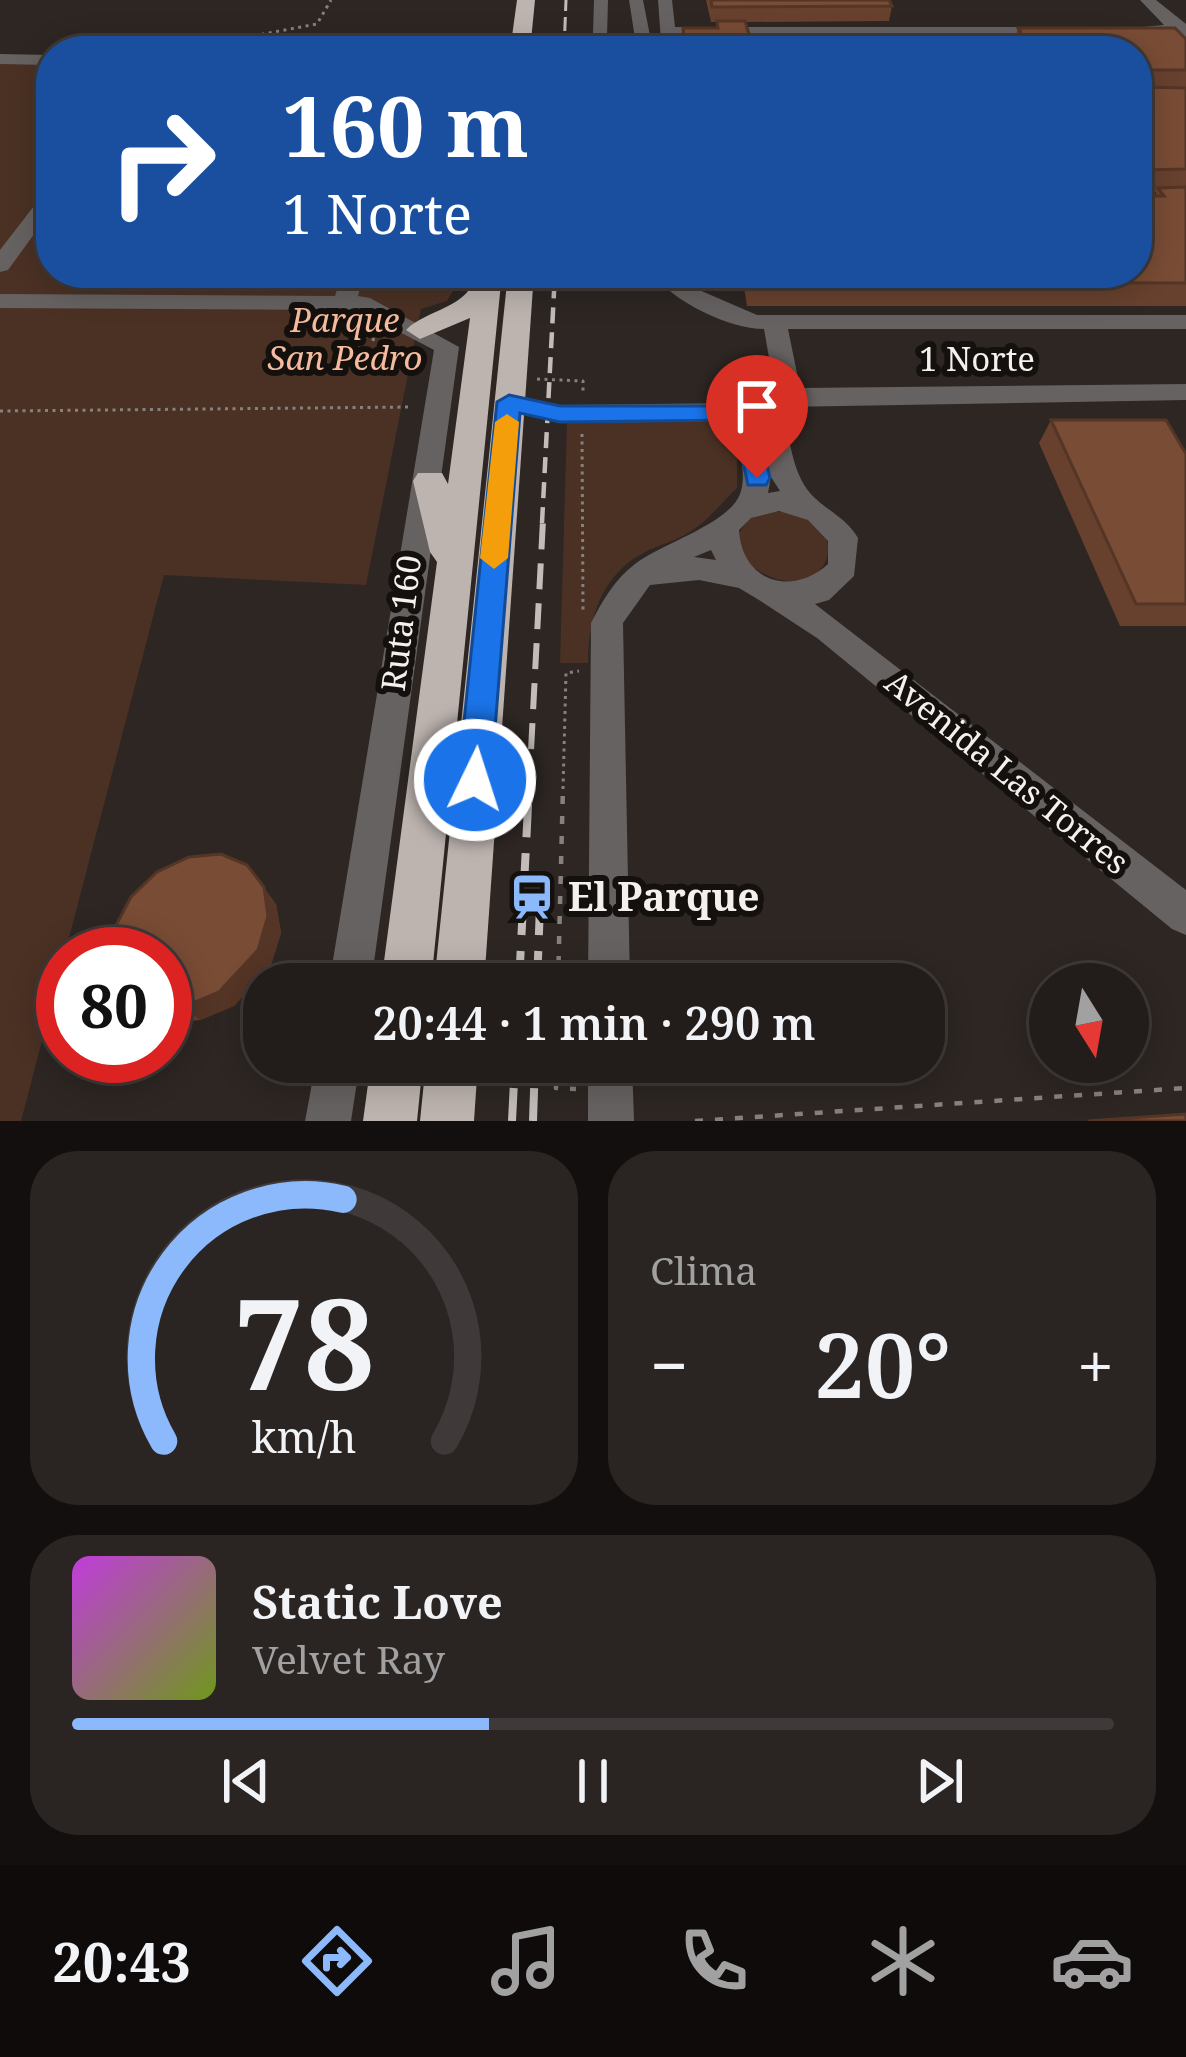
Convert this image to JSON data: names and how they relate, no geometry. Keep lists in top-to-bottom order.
{
  "streets": {
    "highway": ["Ruta 160"],
    "street": ["1 Norte", "Avenida Las Torres"]
  },
  "crossings": [
    ["1 Norte", "Ruta 160"]
  ],
  "parks": ["Parque San Pedro"],
  "places": {
    "station": ["El Parque"]
  },
  "north": "bottom",
  "page": {
    "turn": ["160 m", "1 Norte"],
    "limit": "80",
    "trip": "20:44 · 1 min · 290 m",
    "tile": "Clima",
    "heat": ["−", "20°", "+"],
    "song": ["Static Love", "Velvet Ray"],
    "tabs": "20:43",
    "gauge": ["78", "km/h"]
  }
}
